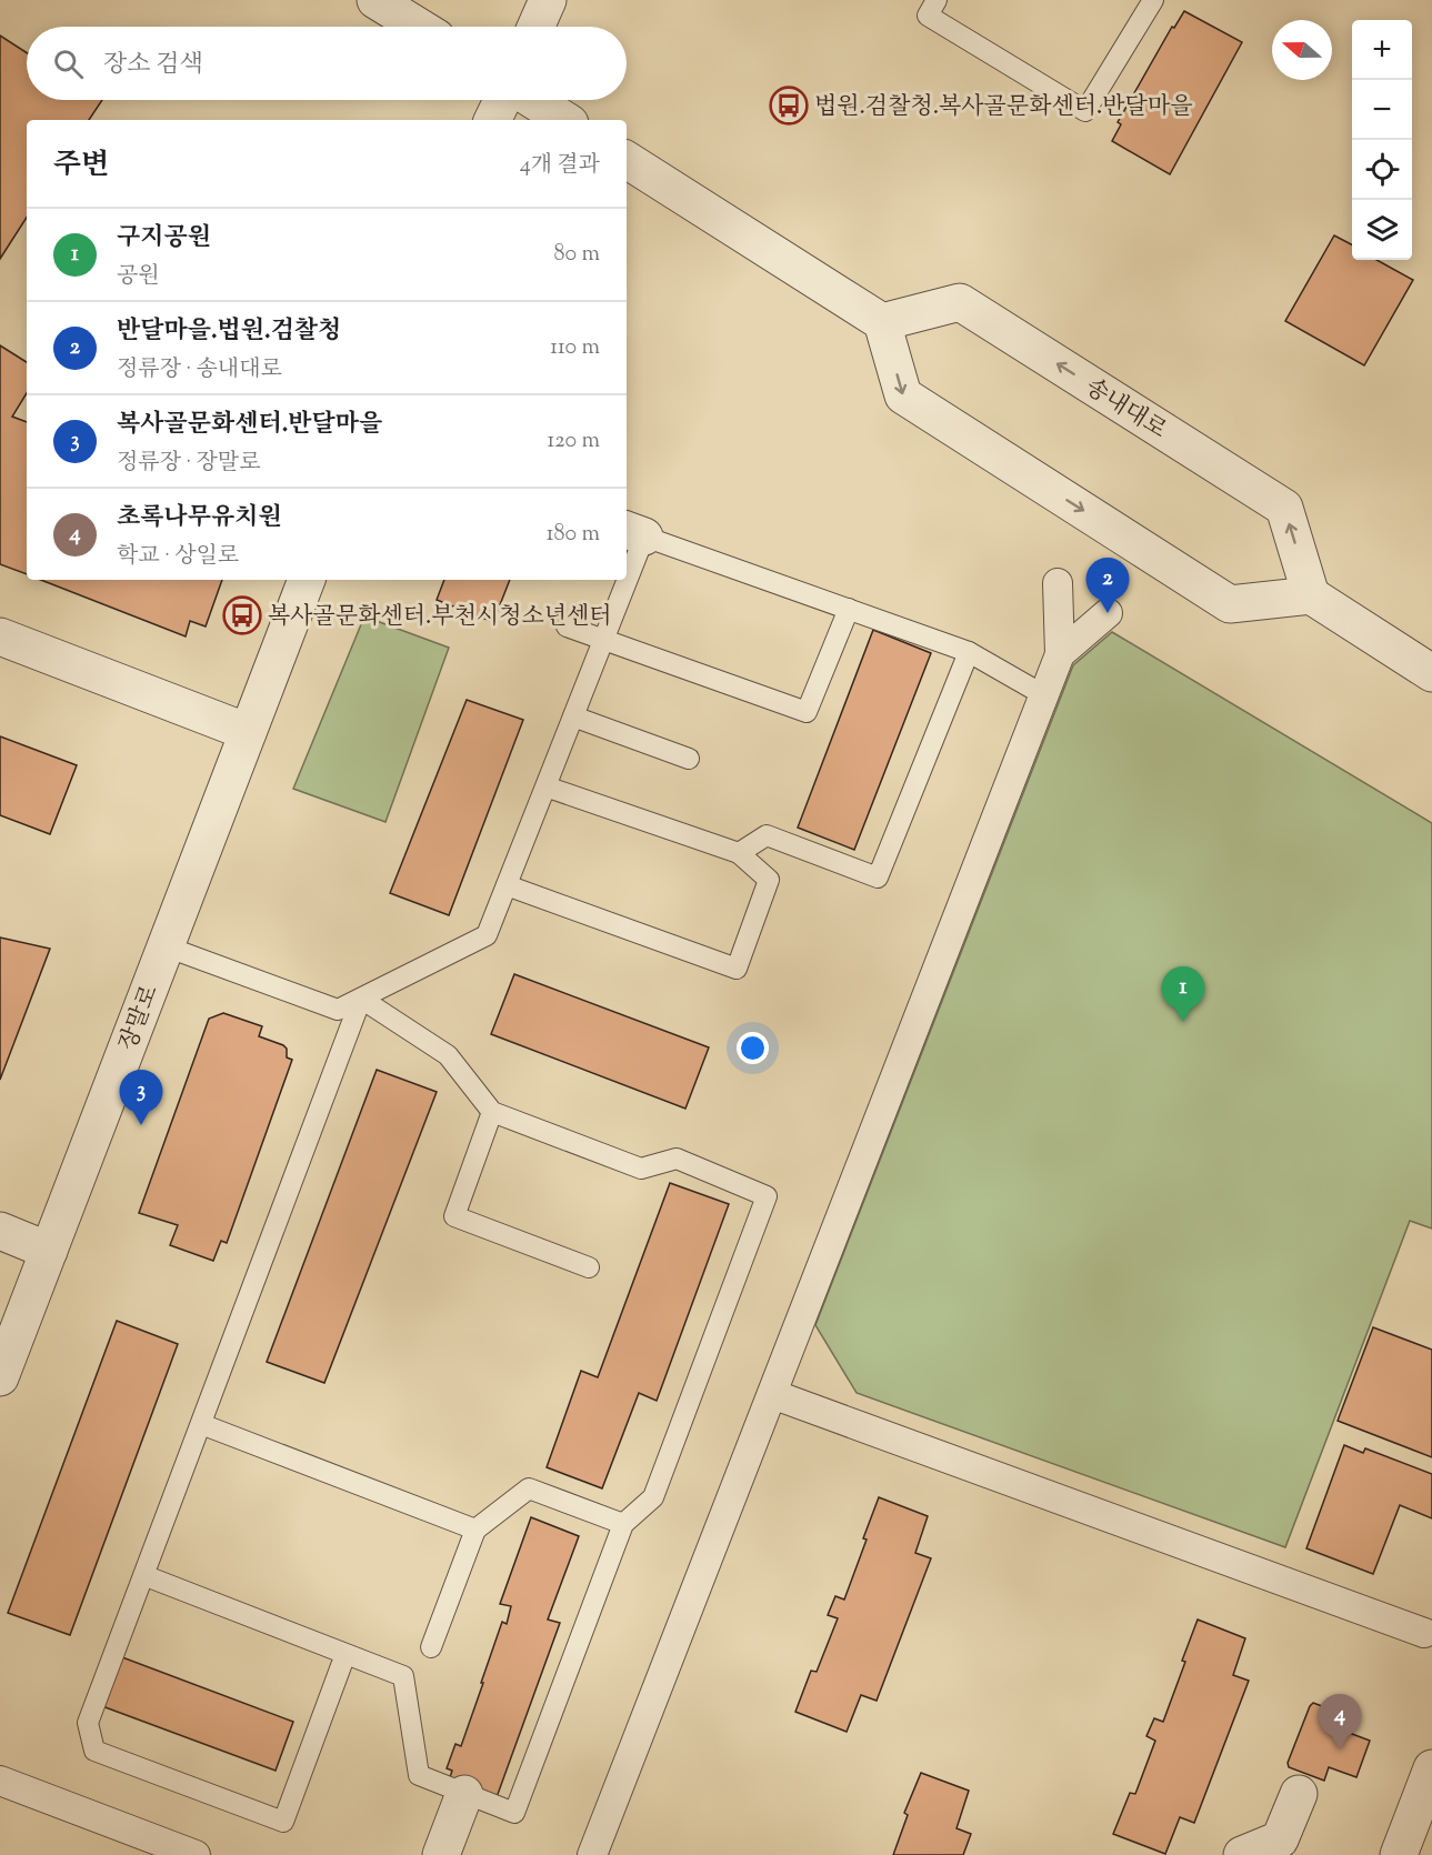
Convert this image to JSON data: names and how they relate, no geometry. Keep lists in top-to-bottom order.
{
  "streets": {
    "street": ["송내대로", "장말로"]
  },
  "places": {
    "bus stop": ["법원.검찰청.복사골문화센터.반달마을", "복사골문화센터.부천시청소년센터"]
  },
  "north": "left",
  "page": {
    "map_buttons": ["+", "−"],
    "search": "장소 검색",
    "heading": ["주변", "4개 결과"],
    "list": [
      {
        "mark": "1",
        "name": "구지공원",
        "note": "공원",
        "value": "80 m"
      },
      {
        "mark": "2",
        "name": "반달마을.법원.검찰청",
        "note": "정류장 · 송내대로",
        "value": "110 m"
      },
      {
        "mark": "3",
        "name": "복사골문화센터.반달마을",
        "note": "정류장 · 장말로",
        "value": "120 m"
      },
      {
        "mark": "4",
        "name": "초록나무유치원",
        "note": "학교 · 상일로",
        "value": "180 m"
      }
    ],
    "pins": [
      "2",
      "1",
      "3",
      "4"
    ]
  }
}
